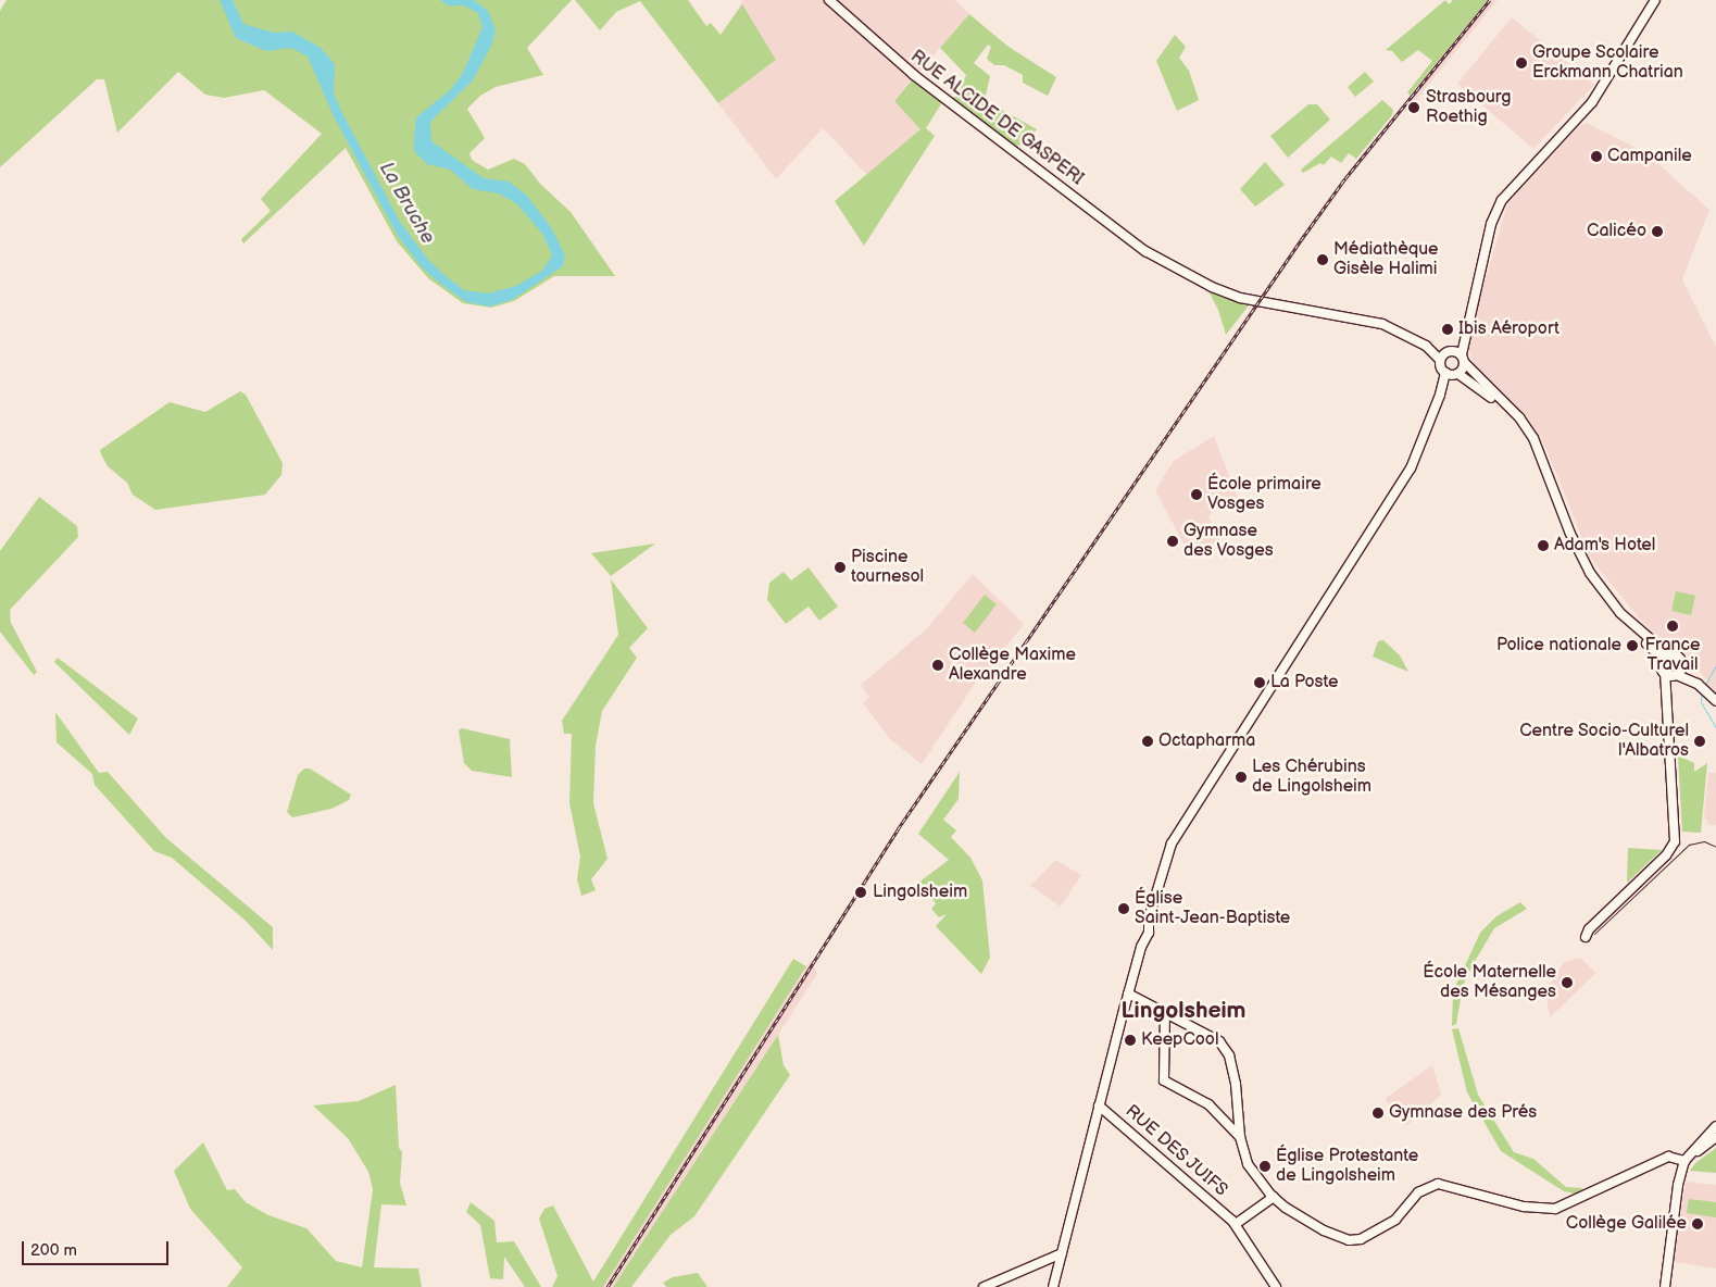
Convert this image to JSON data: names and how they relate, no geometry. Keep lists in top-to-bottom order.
{
  "streets": {
    "main road": ["RUE ALCIDE DE GASPERI", "RUE DES JUIFS"]
  },
  "districts": ["Lingolsheim"],
  "water": ["La Bruche"],
  "places": [
    "Groupe Scolaire Erckmann Chatrian",
    "Strasbourg Roethig",
    "Campanile",
    "Calicéo",
    "Médiathèque Gisèle Halimi",
    "Ibis Aéroport",
    "École primaire Vosges",
    "Gymnase des Vosges",
    "Adam's Hotel",
    "Piscine tournesol",
    "France Travail",
    "Police nationale",
    "Collège Maxime Alexandre",
    "La Poste",
    "Octapharma",
    "Centre Socio-Culturel l'Albatros",
    "Les Chérubins de Lingolsheim",
    "Lingolsheim",
    "Église Saint-Jean-Baptiste",
    "École Maternelle des Mésanges",
    "KeepCool",
    "Gymnase des Prés",
    "Église Protestante de Lingolsheim",
    "Collège Galilée"
  ],
  "scale_bar": "200 m"
}
